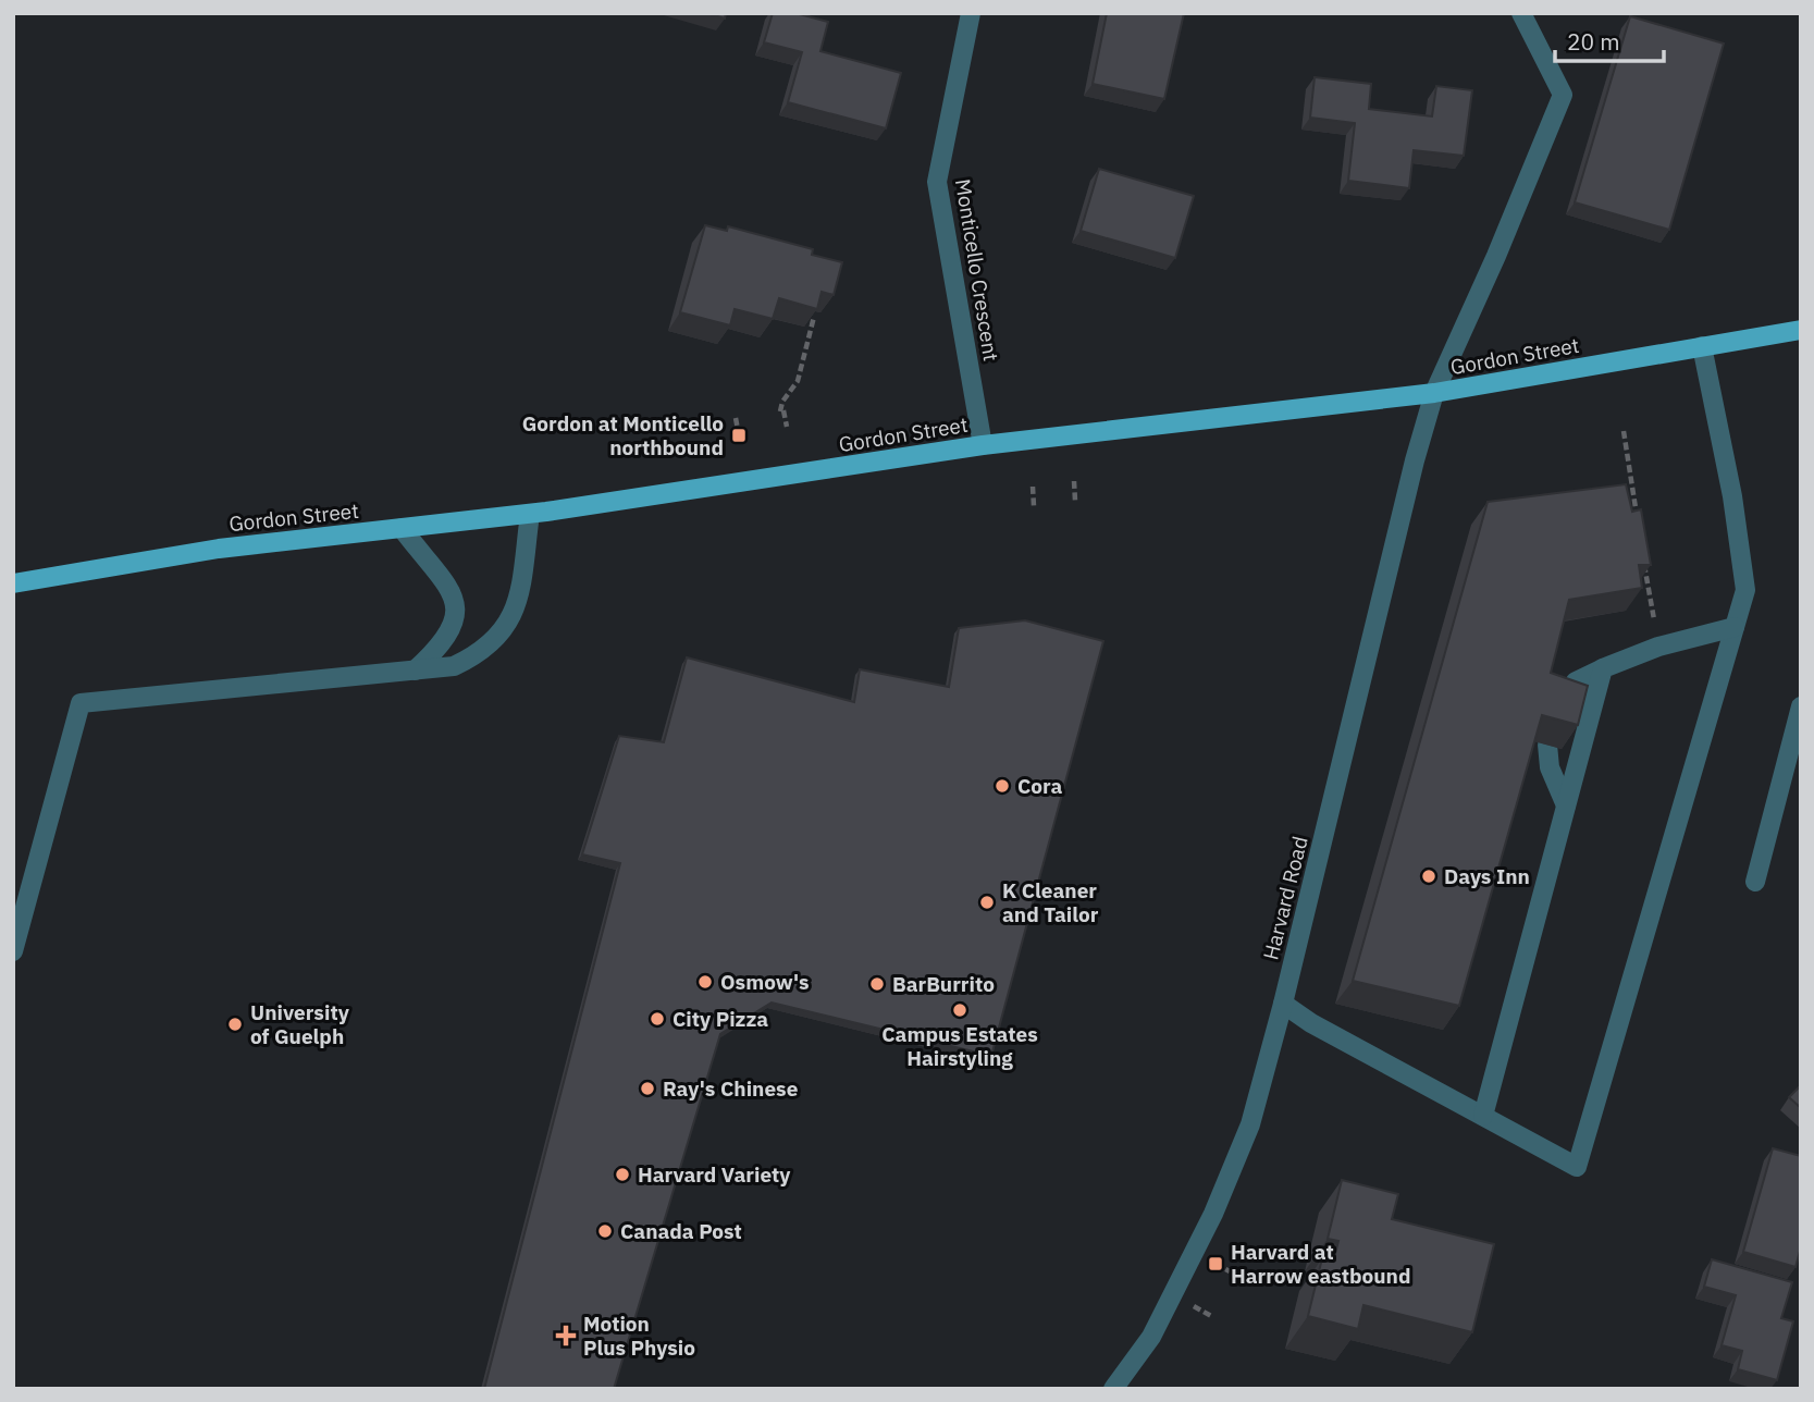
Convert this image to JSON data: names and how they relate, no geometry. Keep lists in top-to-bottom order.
{
  "streets": {
    "main road": ["Gordon Street"],
    "street": ["Monticello Crescent", "Harvard Road"]
  },
  "crossings": [
    ["Monticello Crescent", "Gordon Street"],
    ["Gordon Street", "Harvard Road"]
  ],
  "places": {
    "transit": ["Gordon at Monticello northbound", "Harvard at Harrow eastbound"],
    "other": [
      "Cora",
      "Days Inn",
      "K Cleaner and Tailor",
      "Osmow's",
      "BarBurrito",
      "Campus Estates Hairstyling",
      "City Pizza",
      "University of Guelph",
      "Ray's Chinese",
      "Harvard Variety",
      "Canada Post"
    ],
    "health": ["Motion Plus Physio"]
  },
  "scale_bar": "20 m"
}
